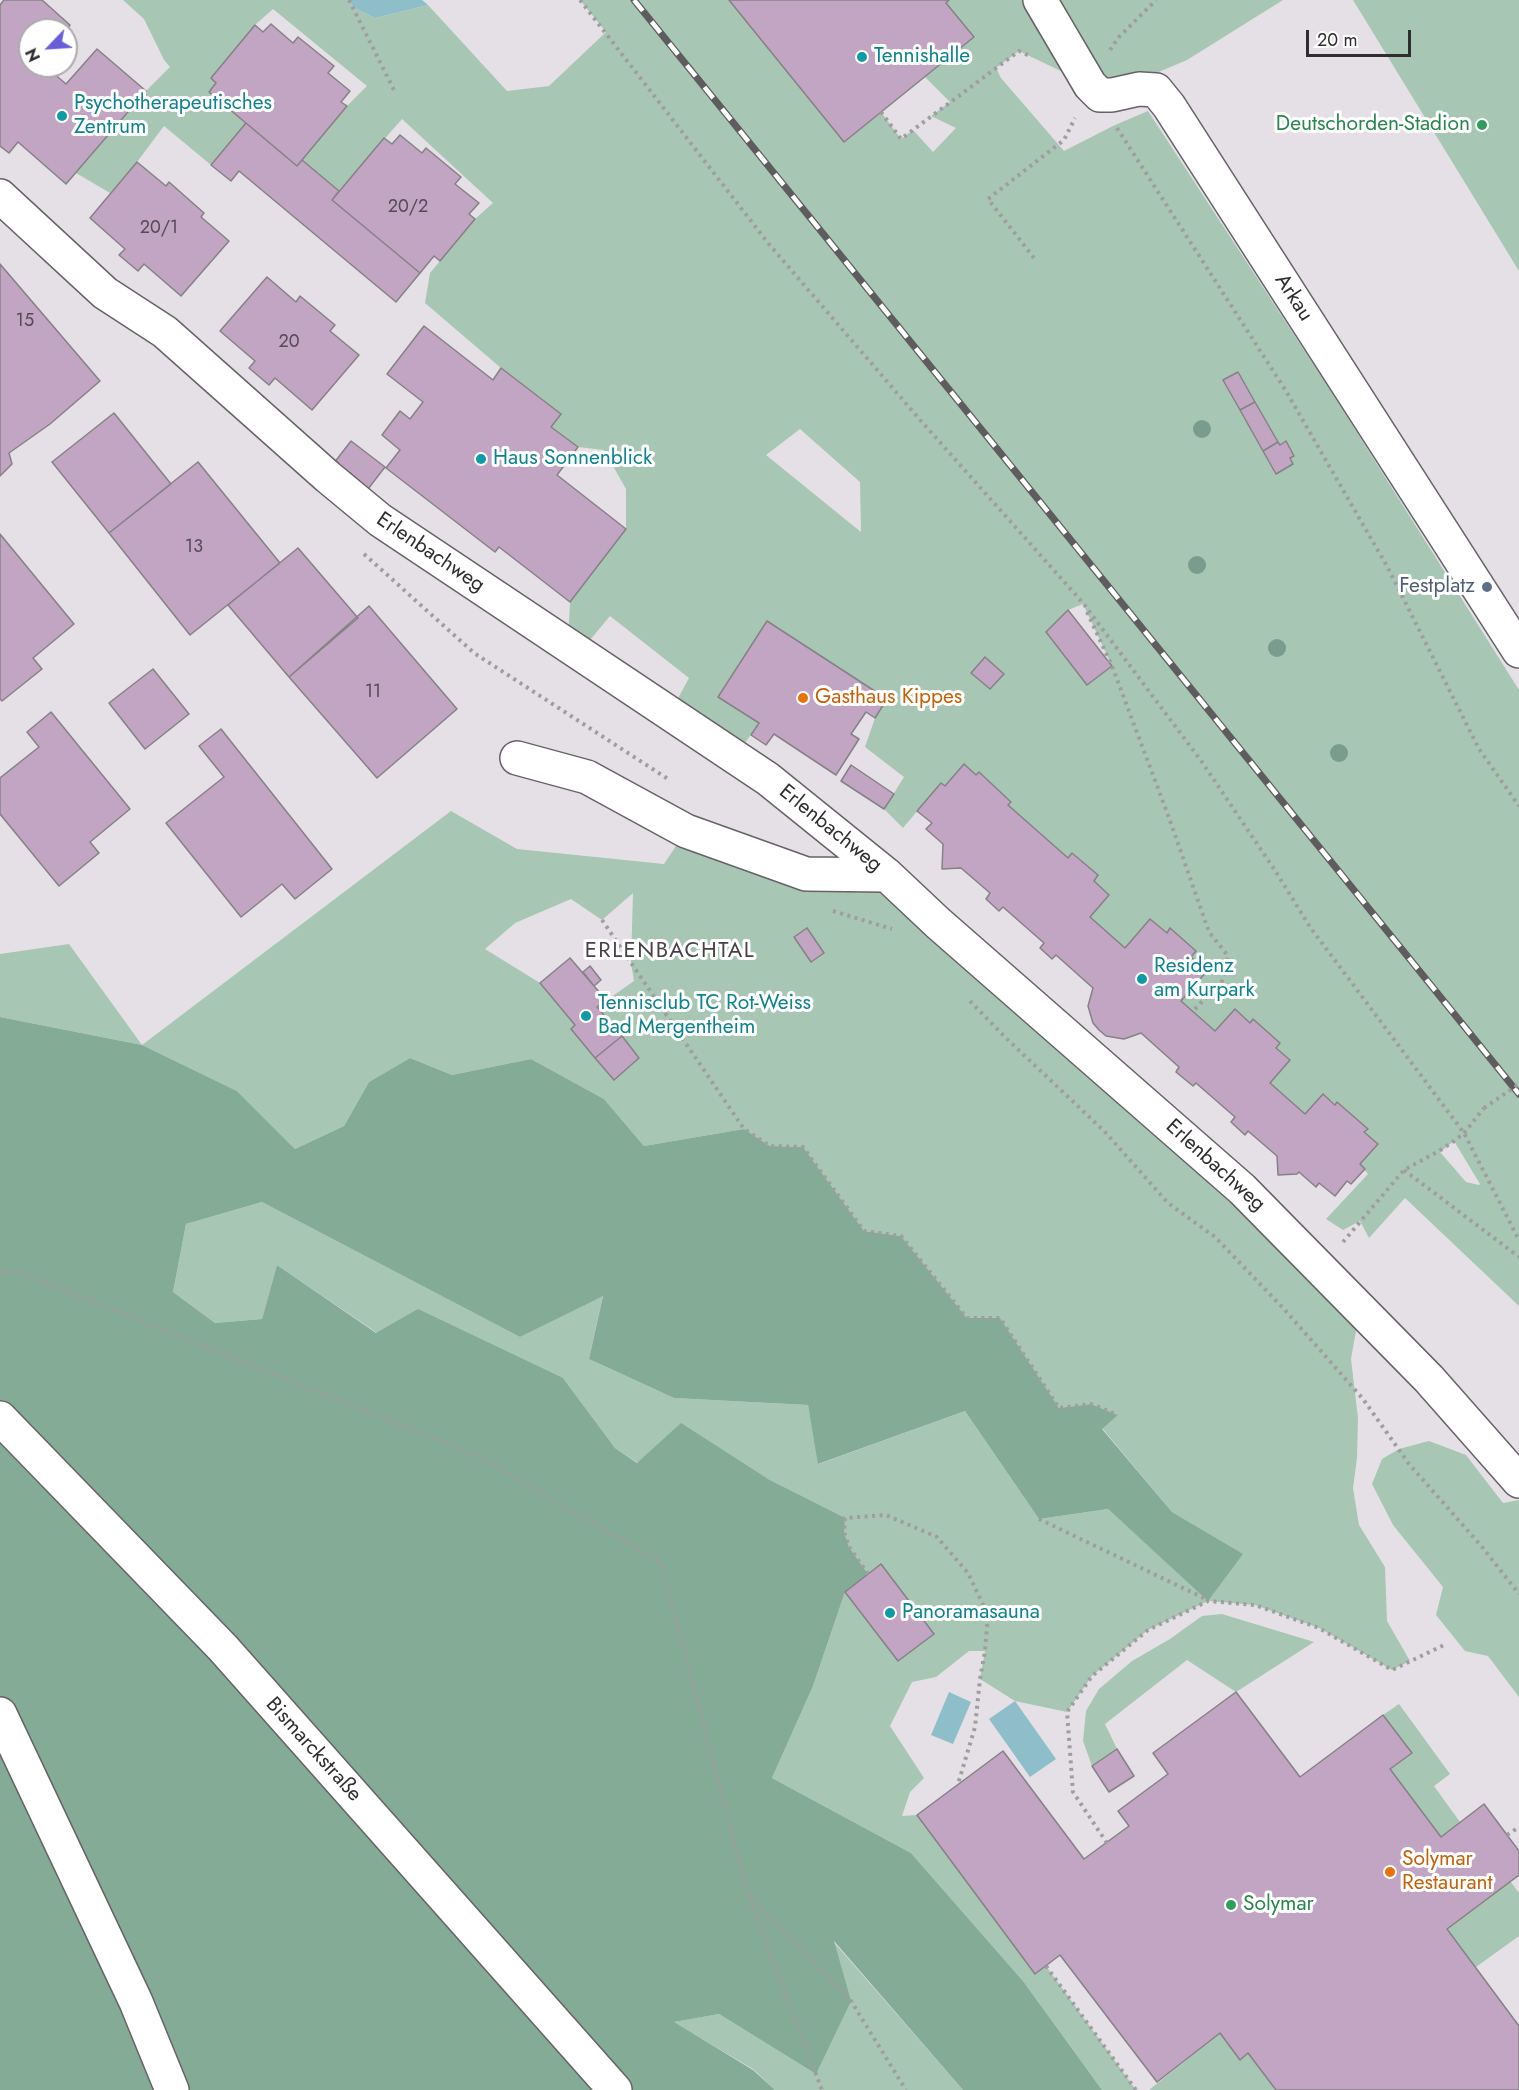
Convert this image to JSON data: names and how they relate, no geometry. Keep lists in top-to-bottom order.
{
  "streets": {
    "street": ["Arkau", "Erlenbachweg", "Bismarckstraße"]
  },
  "districts": ["ERLENBACHTAL"],
  "places": [
    "Tennishalle",
    "Psychotherapeutisches Zentrum",
    "Deutschorden-Stadion",
    "Haus Sonnenblick",
    "Festplatz",
    "Gasthaus Kippes",
    "Residenz am Kurpark",
    "Tennisclub TC Rot-Weiss Bad Mergentheim",
    "Panoramasauna",
    "Solymar Restaurant",
    "Solymar"
  ],
  "house_numbers": [
    "20/2",
    "20/1",
    "15",
    "20",
    "13",
    "11"
  ],
  "scale_bar": "20 m",
  "north": "bottom left"
}
